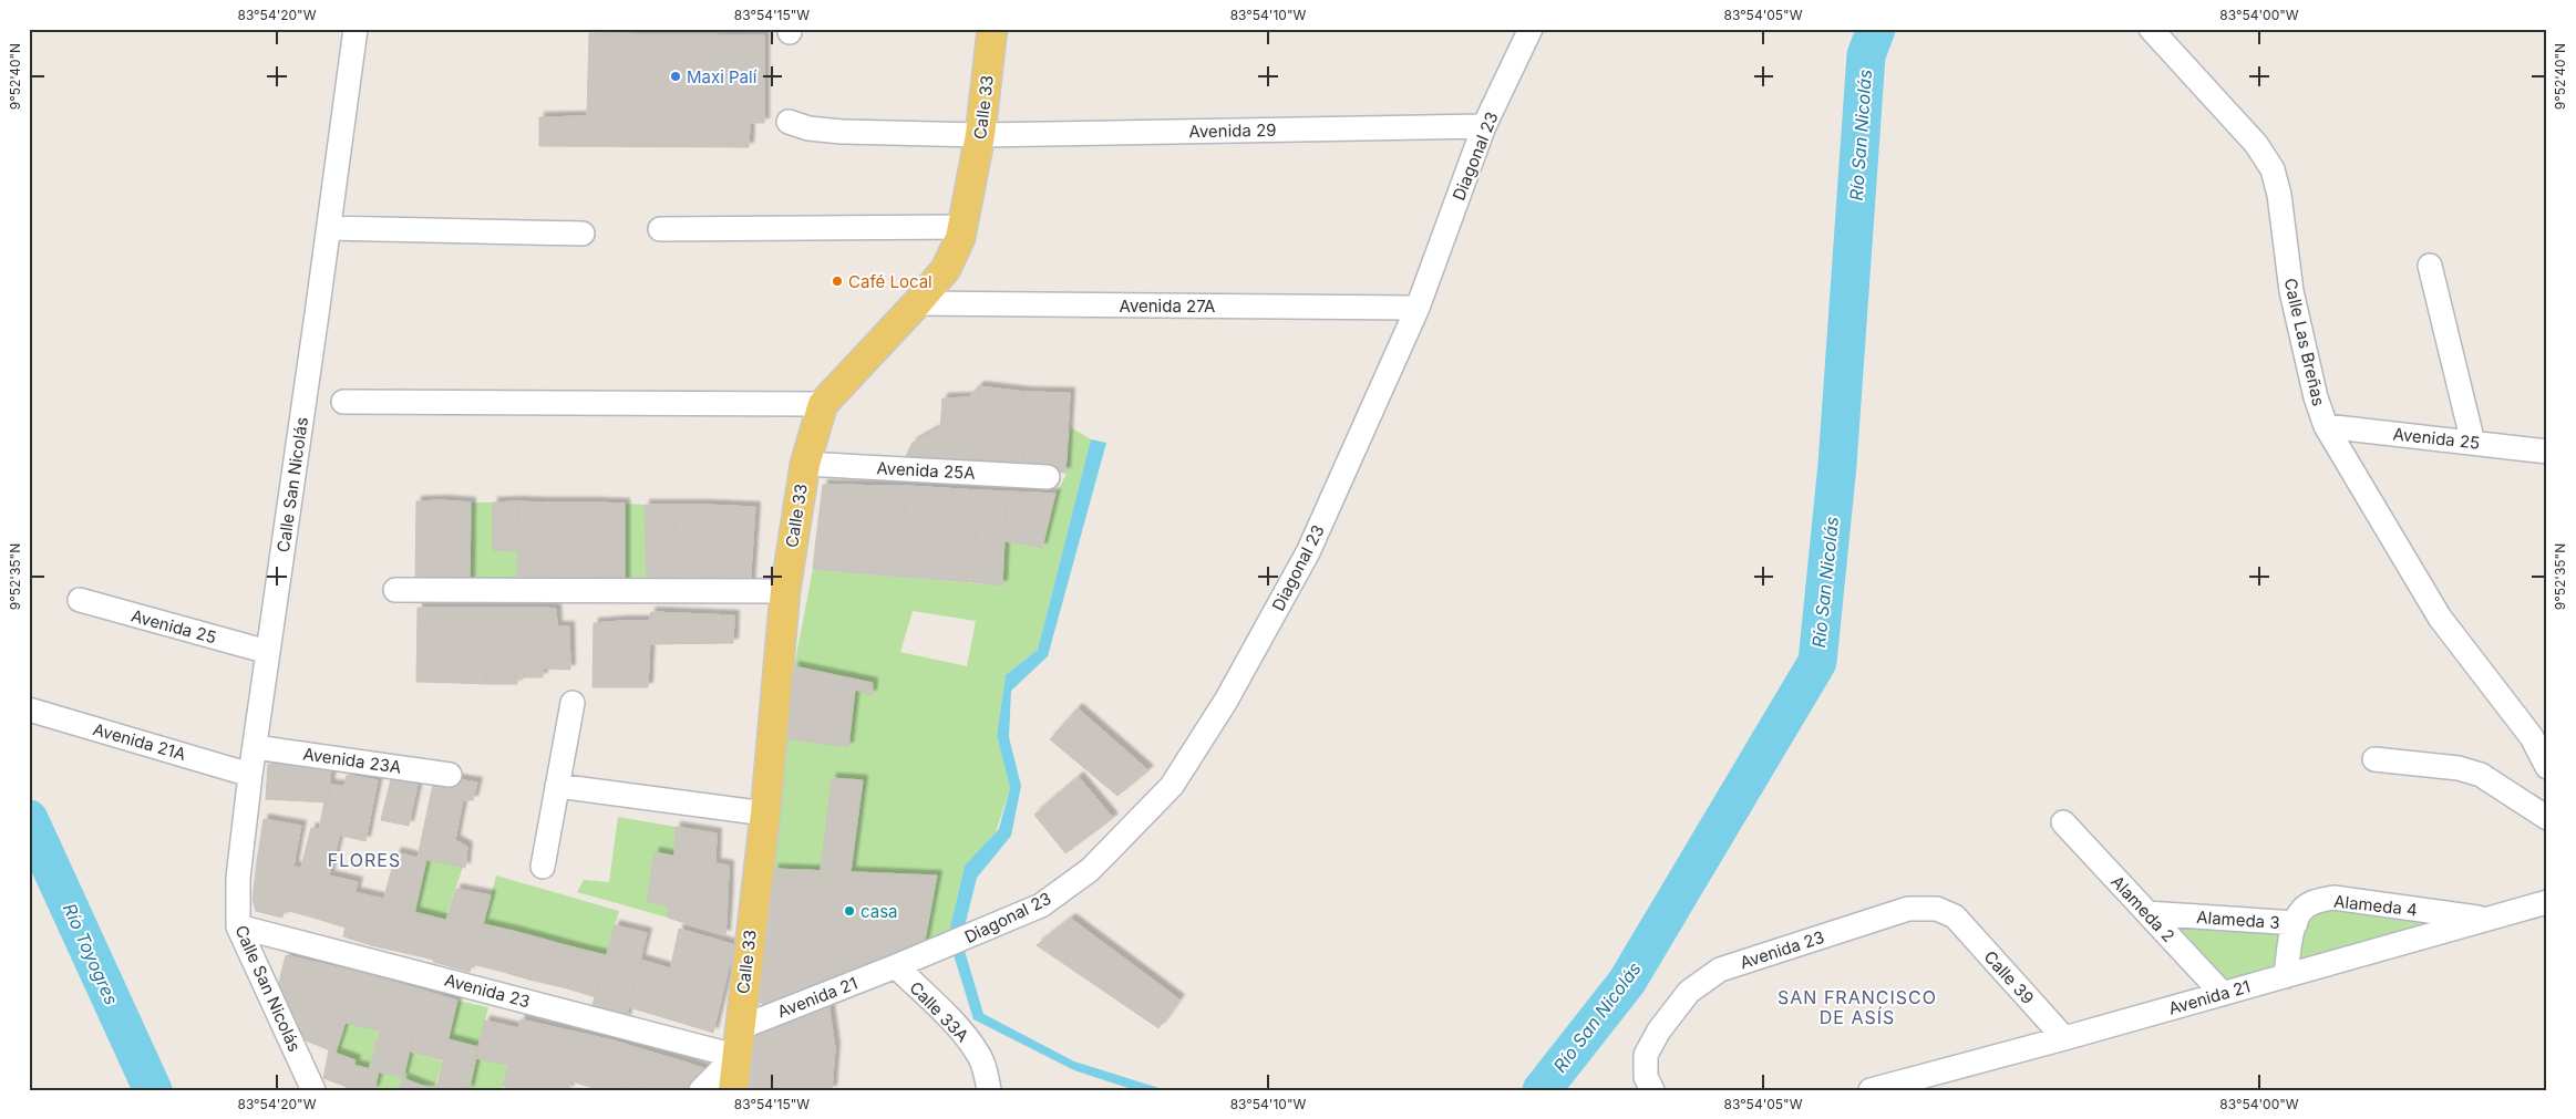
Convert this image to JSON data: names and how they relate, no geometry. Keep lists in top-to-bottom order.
{
  "streets": {
    "main road": ["Calle 33"],
    "street": [
      "Avenida 29",
      "Diagonal 23",
      "Avenida 27A",
      "Calle Las Breñas",
      "Avenida 25",
      "Avenida 25A",
      "Calle San Nicolás",
      "Avenida 21A",
      "Avenida 23A",
      "Alameda 4",
      "Alameda 2",
      "Alameda 3",
      "Avenida 23",
      "Calle 39",
      "Avenida 21",
      "Calle 33A"
    ]
  },
  "crossings": [
    ["Calle 33", "Avenida 29"],
    ["Calle 33", "Avenida 27A"],
    ["Calle 33", "Avenida 25A"],
    ["Calle 33", "Avenida 23"],
    ["Calle 33", "Avenida 21"],
    ["Avenida 29", "Diagonal 23"],
    ["Diagonal 23", "Avenida 27A"],
    ["Diagonal 23", "Avenida 21"],
    ["Diagonal 23", "Calle 33A"],
    ["Calle Las Breñas", "Avenida 25"],
    ["Avenida 25", "Calle San Nicolás"],
    ["Calle San Nicolás", "Avenida 21A"],
    ["Calle San Nicolás", "Avenida 23A"],
    ["Calle San Nicolás", "Avenida 23"],
    ["Alameda 4", "Alameda 3"],
    ["Alameda 4", "Avenida 21"],
    ["Alameda 2", "Alameda 3"],
    ["Alameda 2", "Avenida 21"],
    ["Avenida 23", "Calle 39"],
    ["Avenida 23", "Avenida 21"],
    ["Calle 39", "Avenida 21"],
    ["Avenida 21", "Calle 33A"]
  ],
  "districts": ["FLORES", "SAN FRANCISCO DE ASÍS"],
  "water": ["Río San Nicolás", "Río Toyogres"],
  "places": ["Maxi Palí", "Café Local", "casa"],
  "coordinates": [
    "83°54'20\"W",
    "83°54'15\"W",
    "83°54'10\"W",
    "83°54'05\"W",
    "83°54'00\"W",
    "9°52'40\"N",
    "9°52'35\"N"
  ]
}
